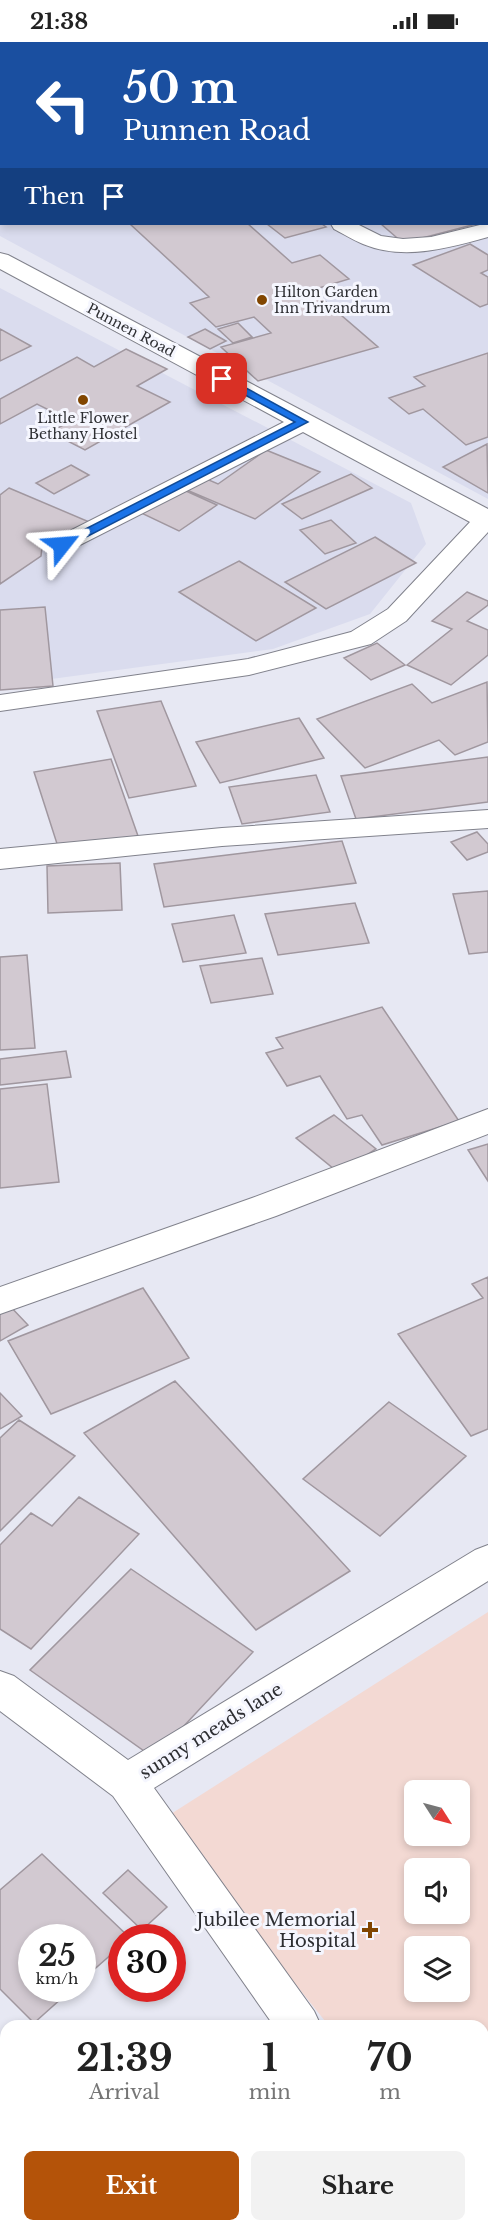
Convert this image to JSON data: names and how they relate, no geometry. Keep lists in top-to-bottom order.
{
  "streets": {
    "street": ["Punnen Road", "sunny meads lane"]
  },
  "places": {
    "other": ["Hilton Garden Inn Trivandrum", "Little Flower Bethany Hostel"],
    "health": ["Jubilee Memorial Hospital"]
  },
  "north": "bottom right",
  "page": {
    "status": "21:38",
    "turn": ["50 m", "Punnen Road"],
    "then": "Then",
    "speed": "25 km/h",
    "limit": "30",
    "eta": [
      "21:39",
      "Arrival",
      "1",
      "min",
      "70",
      "m"
    ],
    "buttons": ["Exit", "Share"]
  }
}
